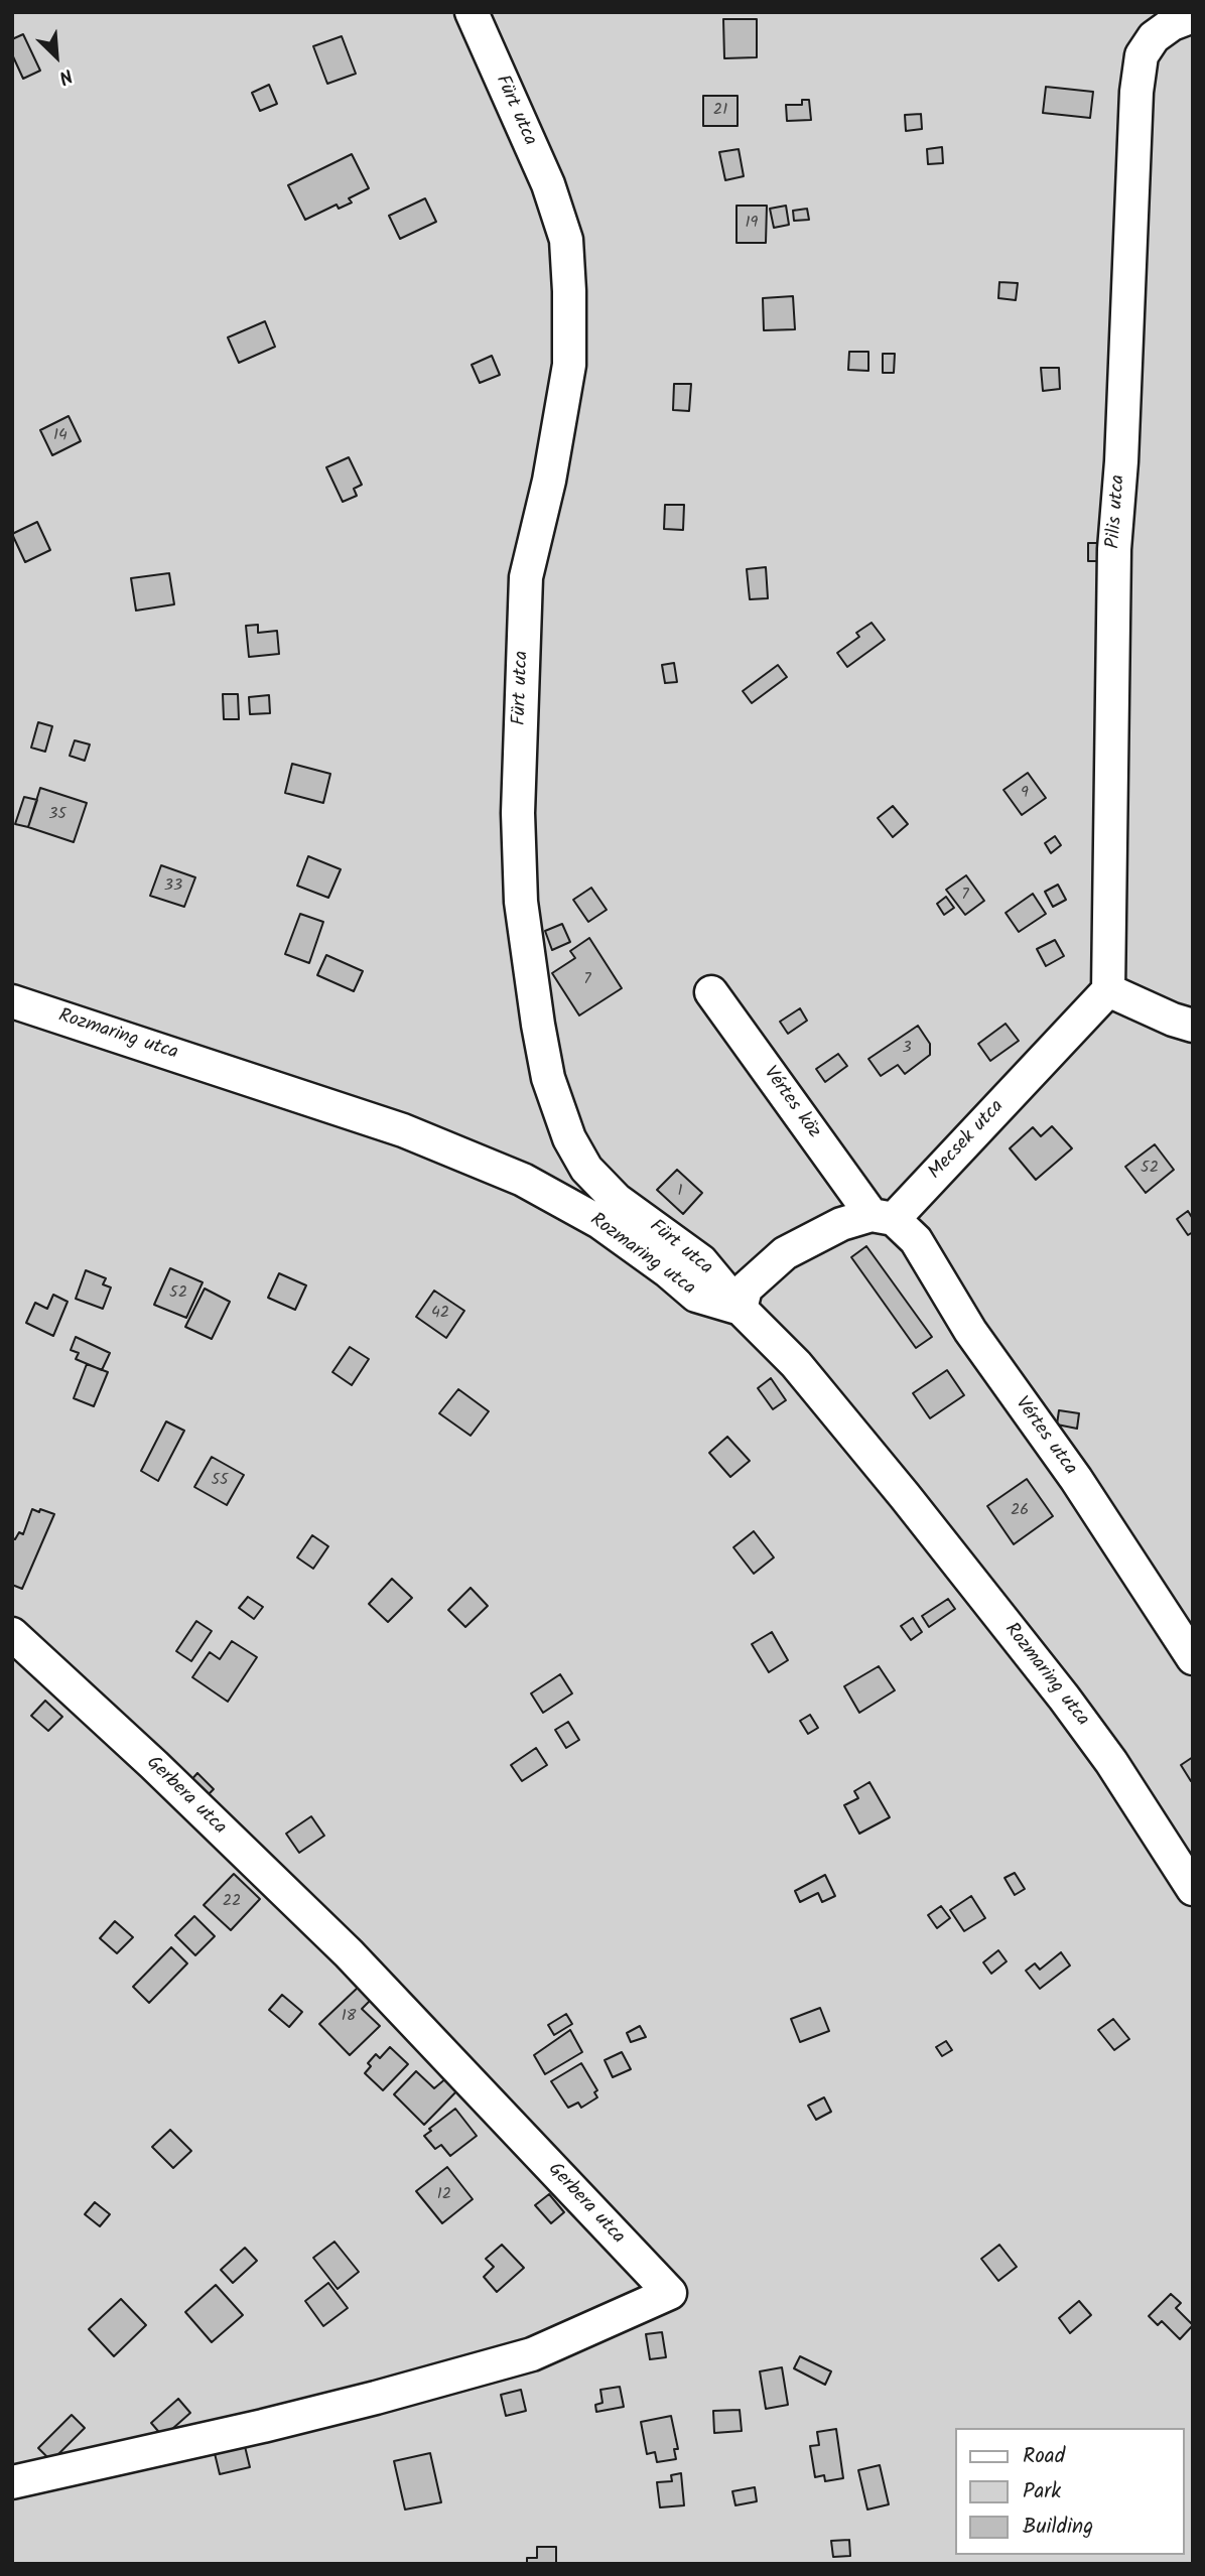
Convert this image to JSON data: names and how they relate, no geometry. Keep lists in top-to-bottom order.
{
  "streets": {
    "street": [
      "Fürt utca",
      "Pilis utca",
      "Rozmaring utca",
      "Vértes köz",
      "Mecsek utca",
      "Vértes utca",
      "Gerbera utca"
    ]
  },
  "crossings": [
    ["Fürt utca", "Rozmaring utca"],
    ["Fürt utca", "Mecsek utca"],
    ["Pilis utca", "Mecsek utca"],
    ["Rozmaring utca", "Mecsek utca"],
    ["Vértes köz", "Mecsek utca"],
    ["Vértes köz", "Vértes utca"],
    ["Mecsek utca", "Vértes utca"]
  ],
  "house_numbers": [
    "21",
    "19",
    "14",
    "9",
    "35",
    "33",
    "7",
    "7",
    "3",
    "52",
    "1",
    "52",
    "42",
    "55",
    "26",
    "22",
    "18",
    "12"
  ],
  "legend": ["Road", "Park", "Building"],
  "north": "bottom right"
}
